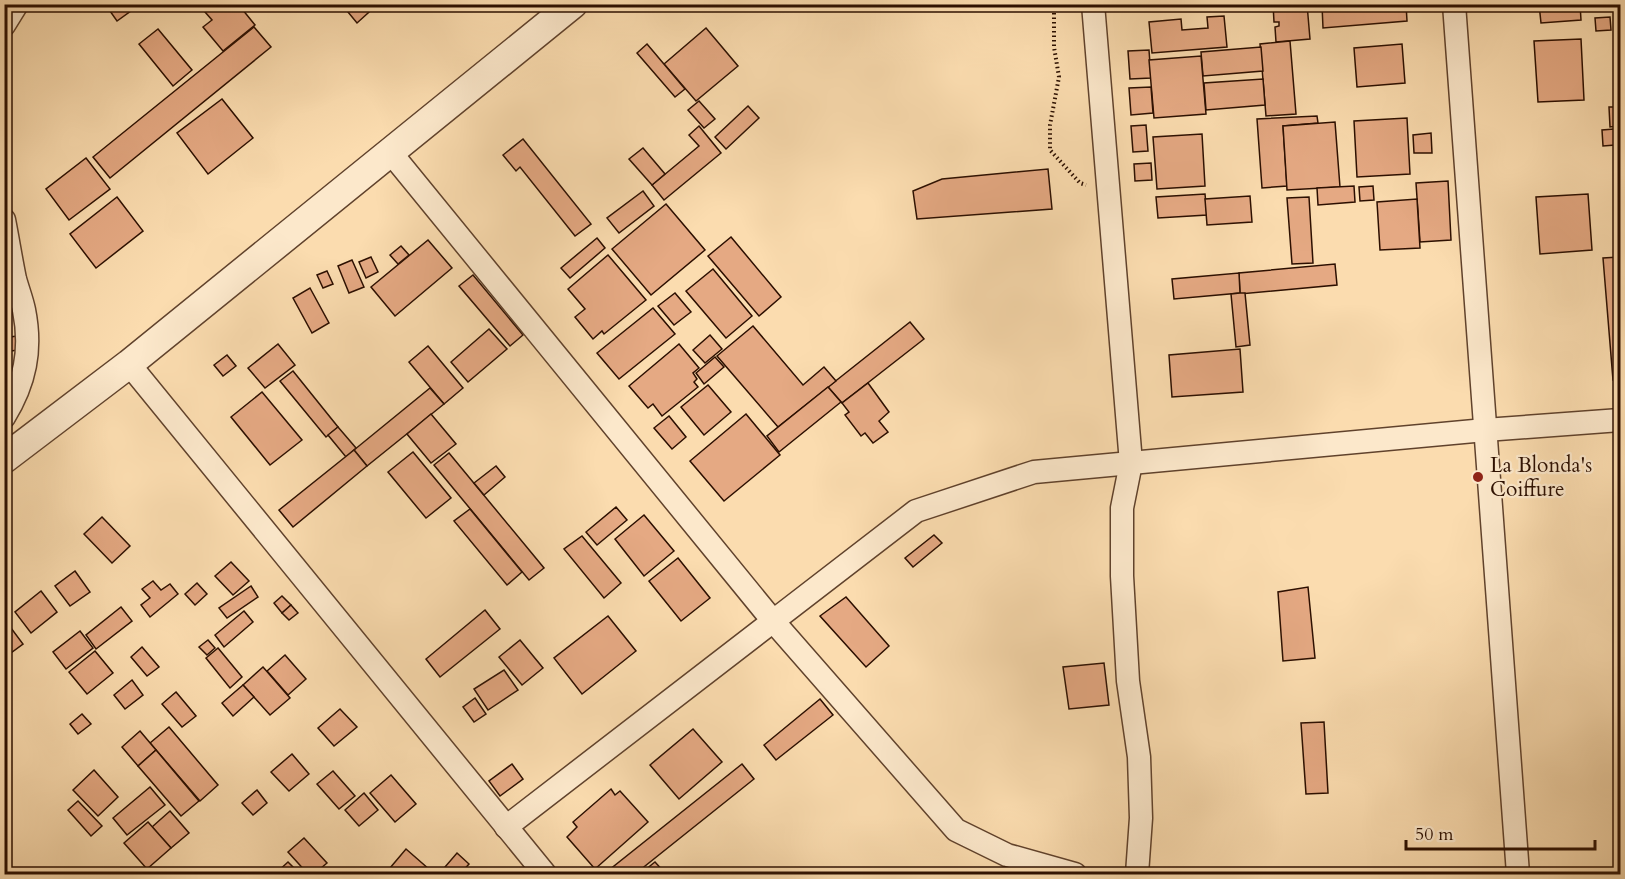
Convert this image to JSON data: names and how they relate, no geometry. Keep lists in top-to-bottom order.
{
  "places": ["La Blonda's Coiffure"],
  "scale_bar": "50 m"
}
